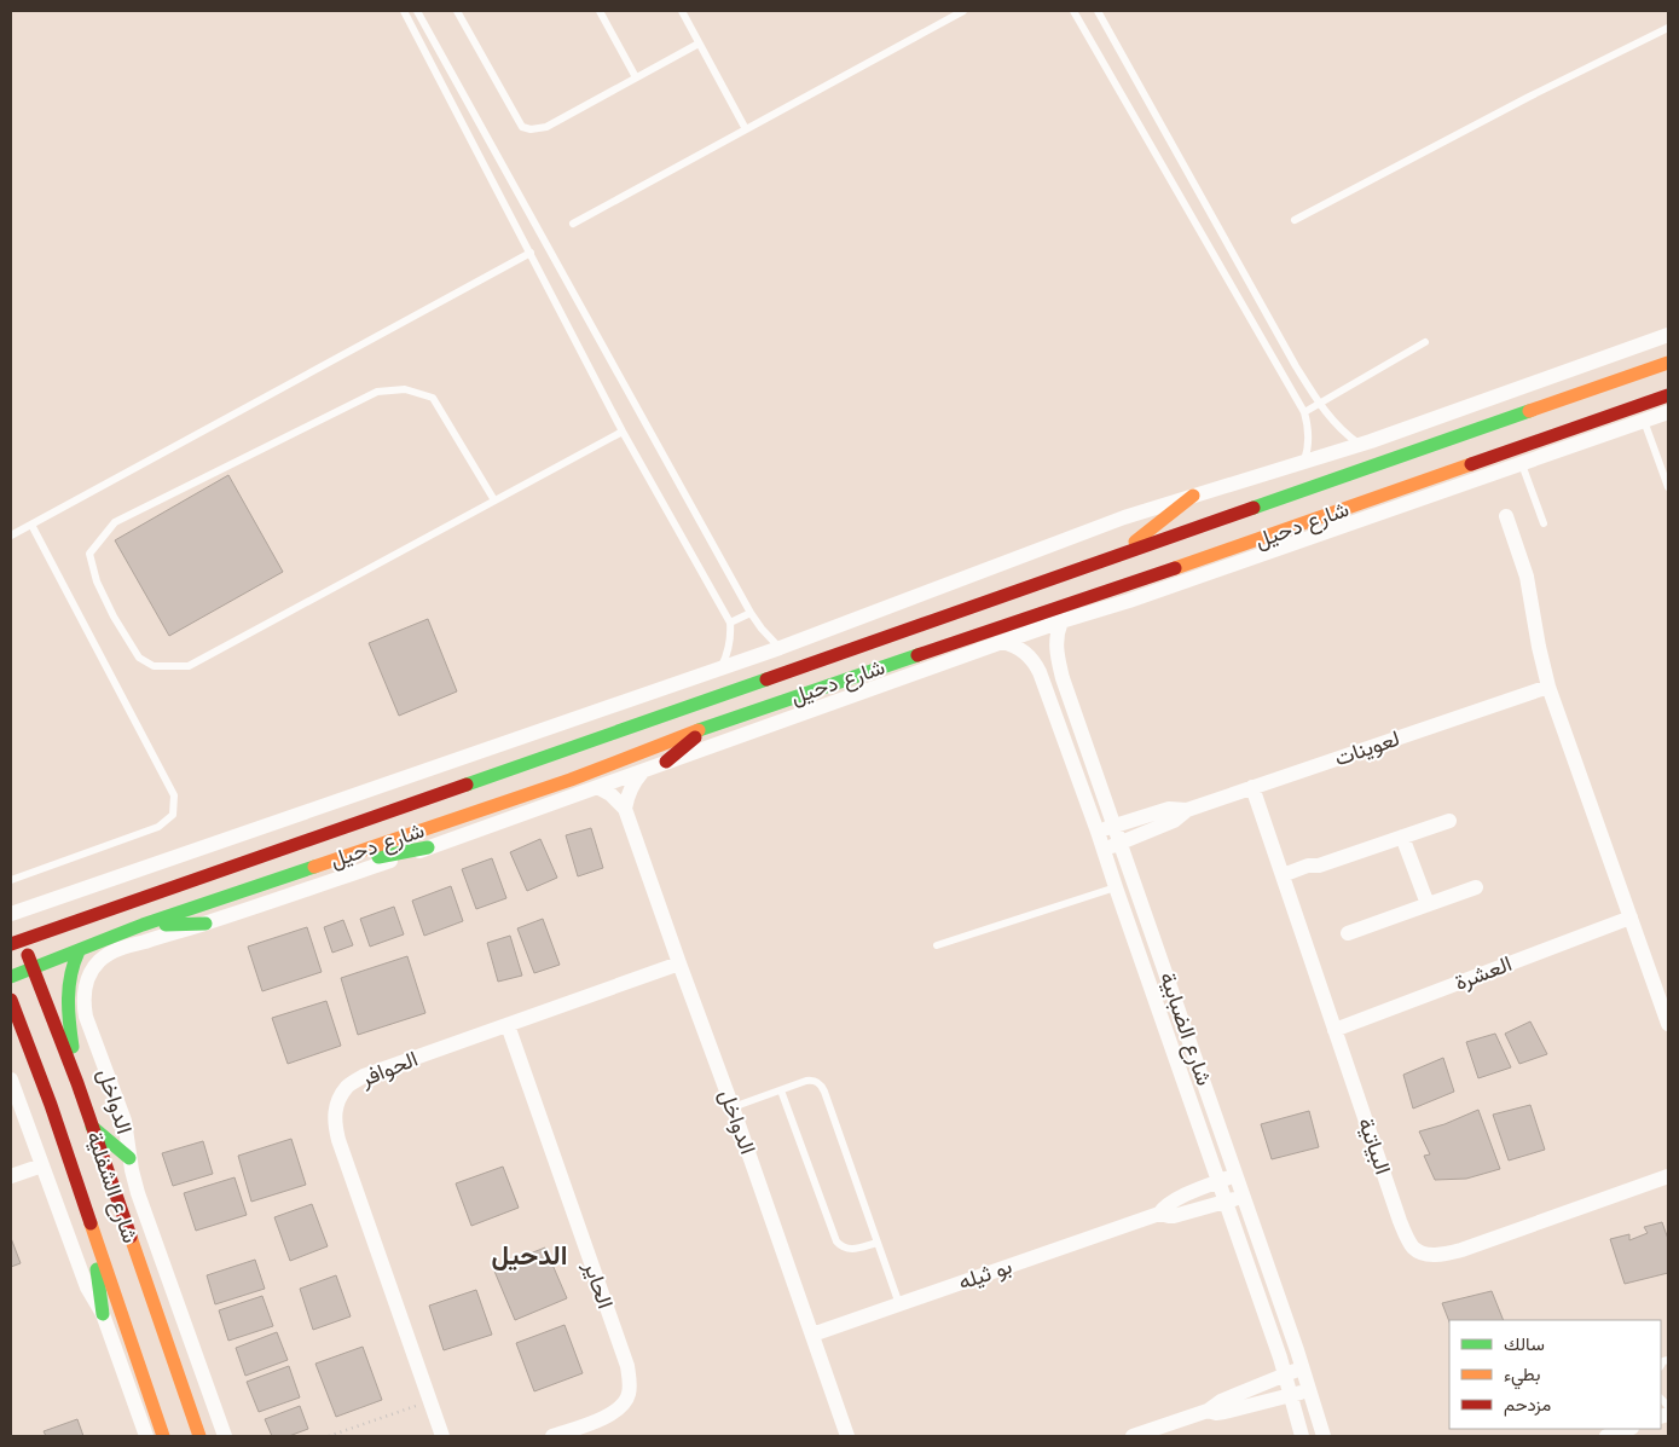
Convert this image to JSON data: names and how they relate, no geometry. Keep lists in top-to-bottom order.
{
  "streets": {
    "main road": ["شارع دحيل", "شارع الشفلية"],
    "street": [
      "لعوينات",
      "العشرة",
      "شارع الضبابية",
      "الحوافر",
      "الدواخل",
      "البياتية",
      "بو ثيله",
      "الحاير"
    ]
  },
  "crossings": [
    ["شارع دحيل", "شارع الضبابية"],
    ["شارع دحيل", "الدواخل"],
    ["شارع دحيل", "شارع الشفلية"],
    ["لعوينات", "شارع الضبابية"],
    ["لعوينات", "البياتية"],
    ["العشرة", "البياتية"],
    ["شارع الضبابية", "بو ثيله"],
    ["الحوافر", "الدواخل"],
    ["الحوافر", "الحاير"],
    ["الدواخل", "بو ثيله"]
  ],
  "districts": ["الدحيل"],
  "legend": ["سالك", "بطيء", "مزدحم"]
}
